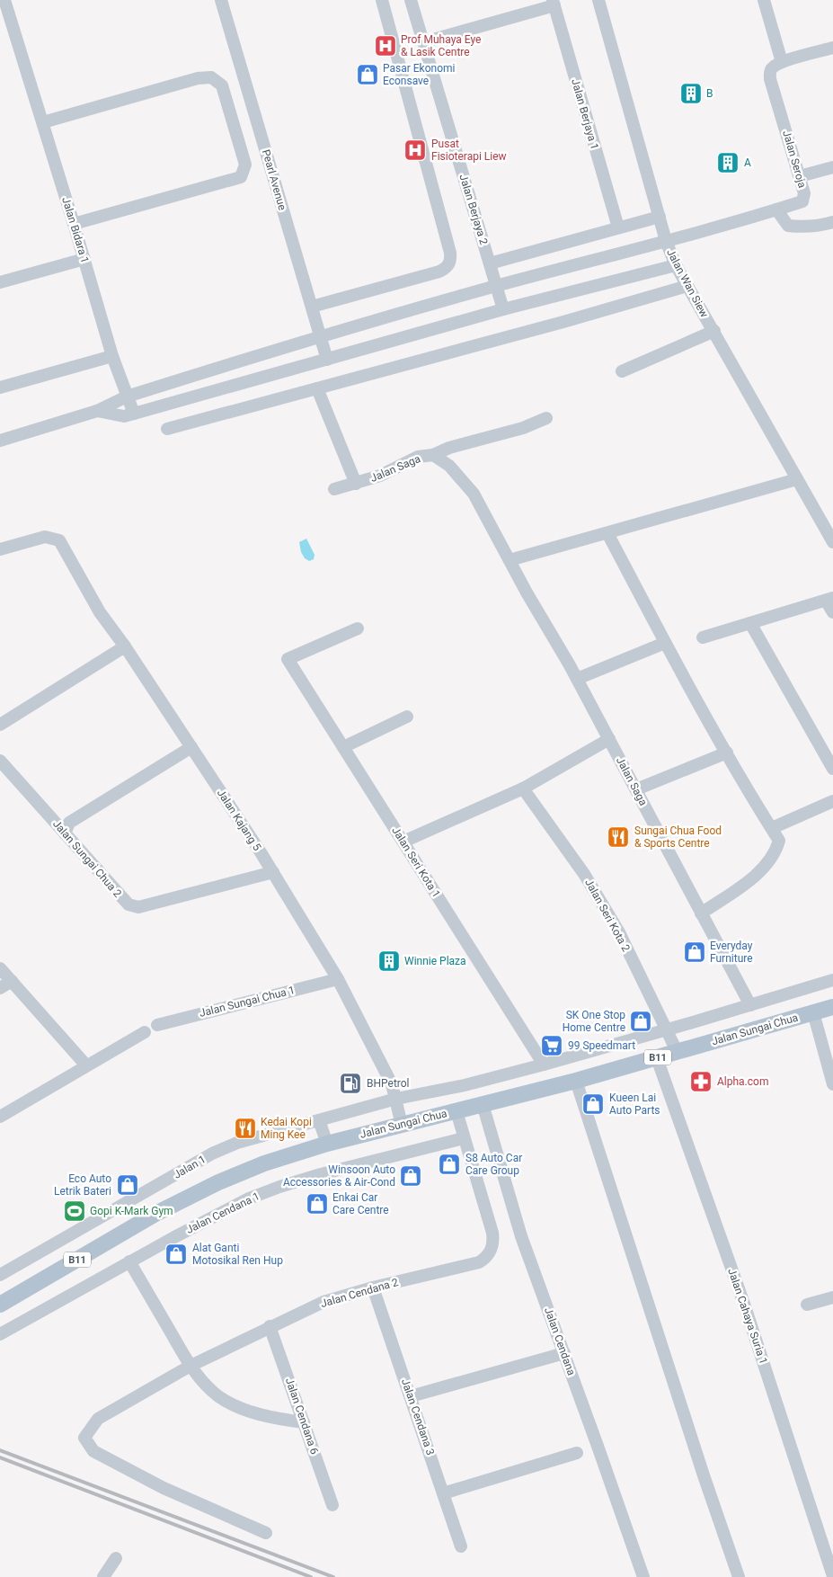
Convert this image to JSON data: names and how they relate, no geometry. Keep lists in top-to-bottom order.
{
  "streets": {
    "main road": ["Jalan Sungai Chua", "B11"],
    "street": [
      "Jalan Berjaya 1",
      "Jalan Seroja",
      "Pearl Avenue",
      "Jalan Berjaya 2",
      "Jalan Bidara 1",
      "Jalan Wan Siew",
      "Jalan Saga",
      "Jalan Kajang 5",
      "Jalan Sungai Chua 2",
      "Jalan Seri Kota 1",
      "Jalan Seri Kota 2",
      "Jalan Sungai Chua 1",
      "Jalan 1",
      "Jalan Cendana 1",
      "Jalan Cendana 2",
      "Jalan Cahaya Suria 1",
      "Jalan Cendana",
      "Jalan Cendana 6",
      "Jalan Cendana 3"
    ]
  },
  "crossings": [
    ["Jalan Seroja", "Pearl Avenue"],
    ["Jalan Seroja", "Jalan Berjaya 2"],
    ["Jalan Seroja", "Jalan Bidara 1"],
    ["Jalan Seroja", "Jalan Wan Siew"],
    ["Jalan Saga", "Jalan 1"],
    ["Jalan Kajang 5", "Jalan Sungai Chua 2"],
    ["Jalan Kajang 5", "Jalan Sungai Chua 1"],
    ["Jalan Kajang 5", "Jalan Sungai Chua"],
    ["Jalan Kajang 5", "Jalan 1"],
    ["Jalan Seri Kota 1", "Jalan 1"],
    ["Jalan Seri Kota 2", "Jalan Sungai Chua"],
    ["Jalan Seri Kota 2", "Jalan 1"],
    ["Jalan Sungai Chua", "Jalan Cahaya Suria 1"],
    ["Jalan Sungai Chua", "Jalan Cendana"],
    ["Jalan Cendana 1", "Jalan Cendana 2"],
    ["Jalan Cendana 2", "Jalan Cendana 6"],
    ["Jalan Cendana 2", "Jalan Cendana 3"]
  ],
  "places": {
    "hospital": ["Prof Muhaya Eye & Lasik Centre", "Pusat Fisioterapi Liew"],
    "shop": [
      "Pasar Ekonomi Econsave",
      "Everyday Furniture",
      "SK One Stop Home Centre",
      "Kueen Lai Auto Parts",
      "S8 Auto Car Care Group",
      "Winsoon Auto Accessories & Air-Cond",
      "Eco Auto Letrik Bateri",
      "Enkai Car Care Centre",
      "Alat Ganti Motosikal Ren Hup"
    ],
    "building": ["B", "A", "Winnie Plaza"],
    "restaurant": ["Sungai Chua Food & Sports Centre", "Kedai Kopi Ming Kee"],
    "supermarket": ["99 Speedmart"],
    "pharmacy": ["Alpha.com"],
    "fuel station": ["BHPetrol"],
    "sports": ["Gopi K-Mark Gym"]
  }
}
